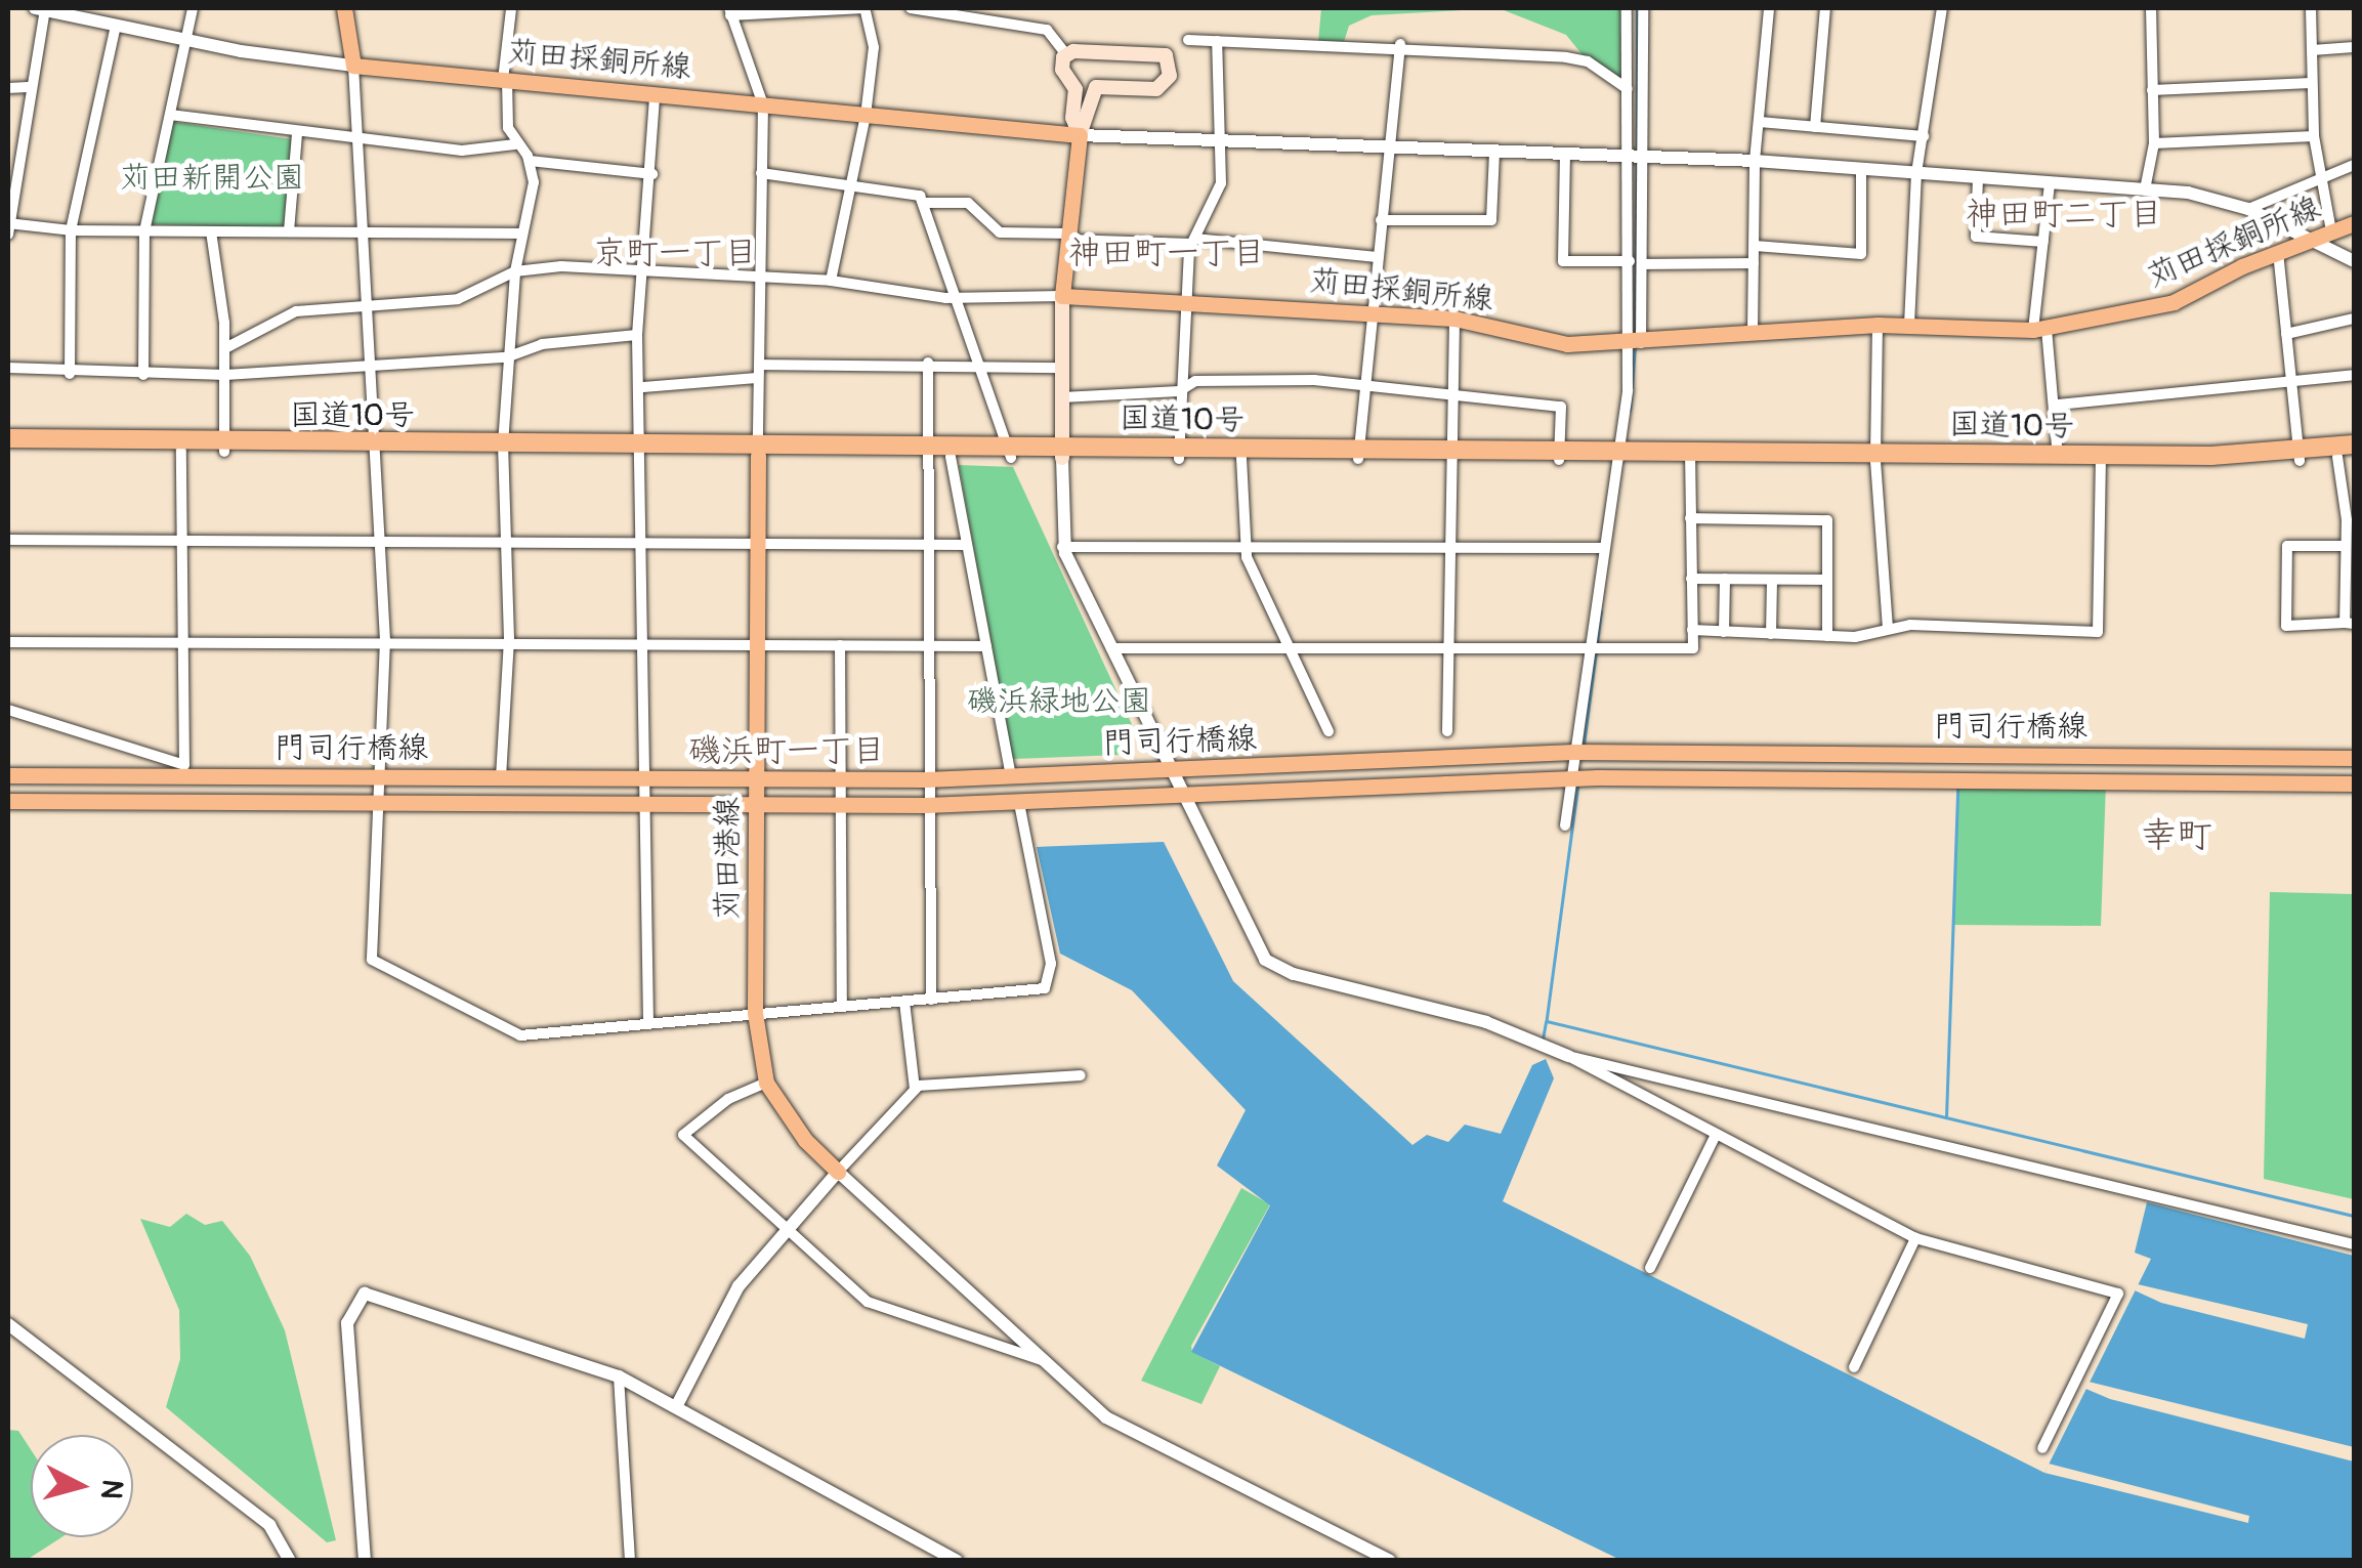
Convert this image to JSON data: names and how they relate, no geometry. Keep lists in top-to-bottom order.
{
  "streets": {
    "highway": ["国道10号"],
    "main road": ["苅田採銅所線", "門司行橋線", "苅田港線"]
  },
  "crossings": [
    ["国道10号", "苅田港線"],
    ["門司行橋線", "苅田港線"]
  ],
  "districts": [
    "神田町二丁目",
    "京町一丁目",
    "神田町一丁目",
    "磯浜町一丁目",
    "幸町"
  ],
  "parks": ["苅田新開公園", "磯浜緑地公園"],
  "north": "right"
}
